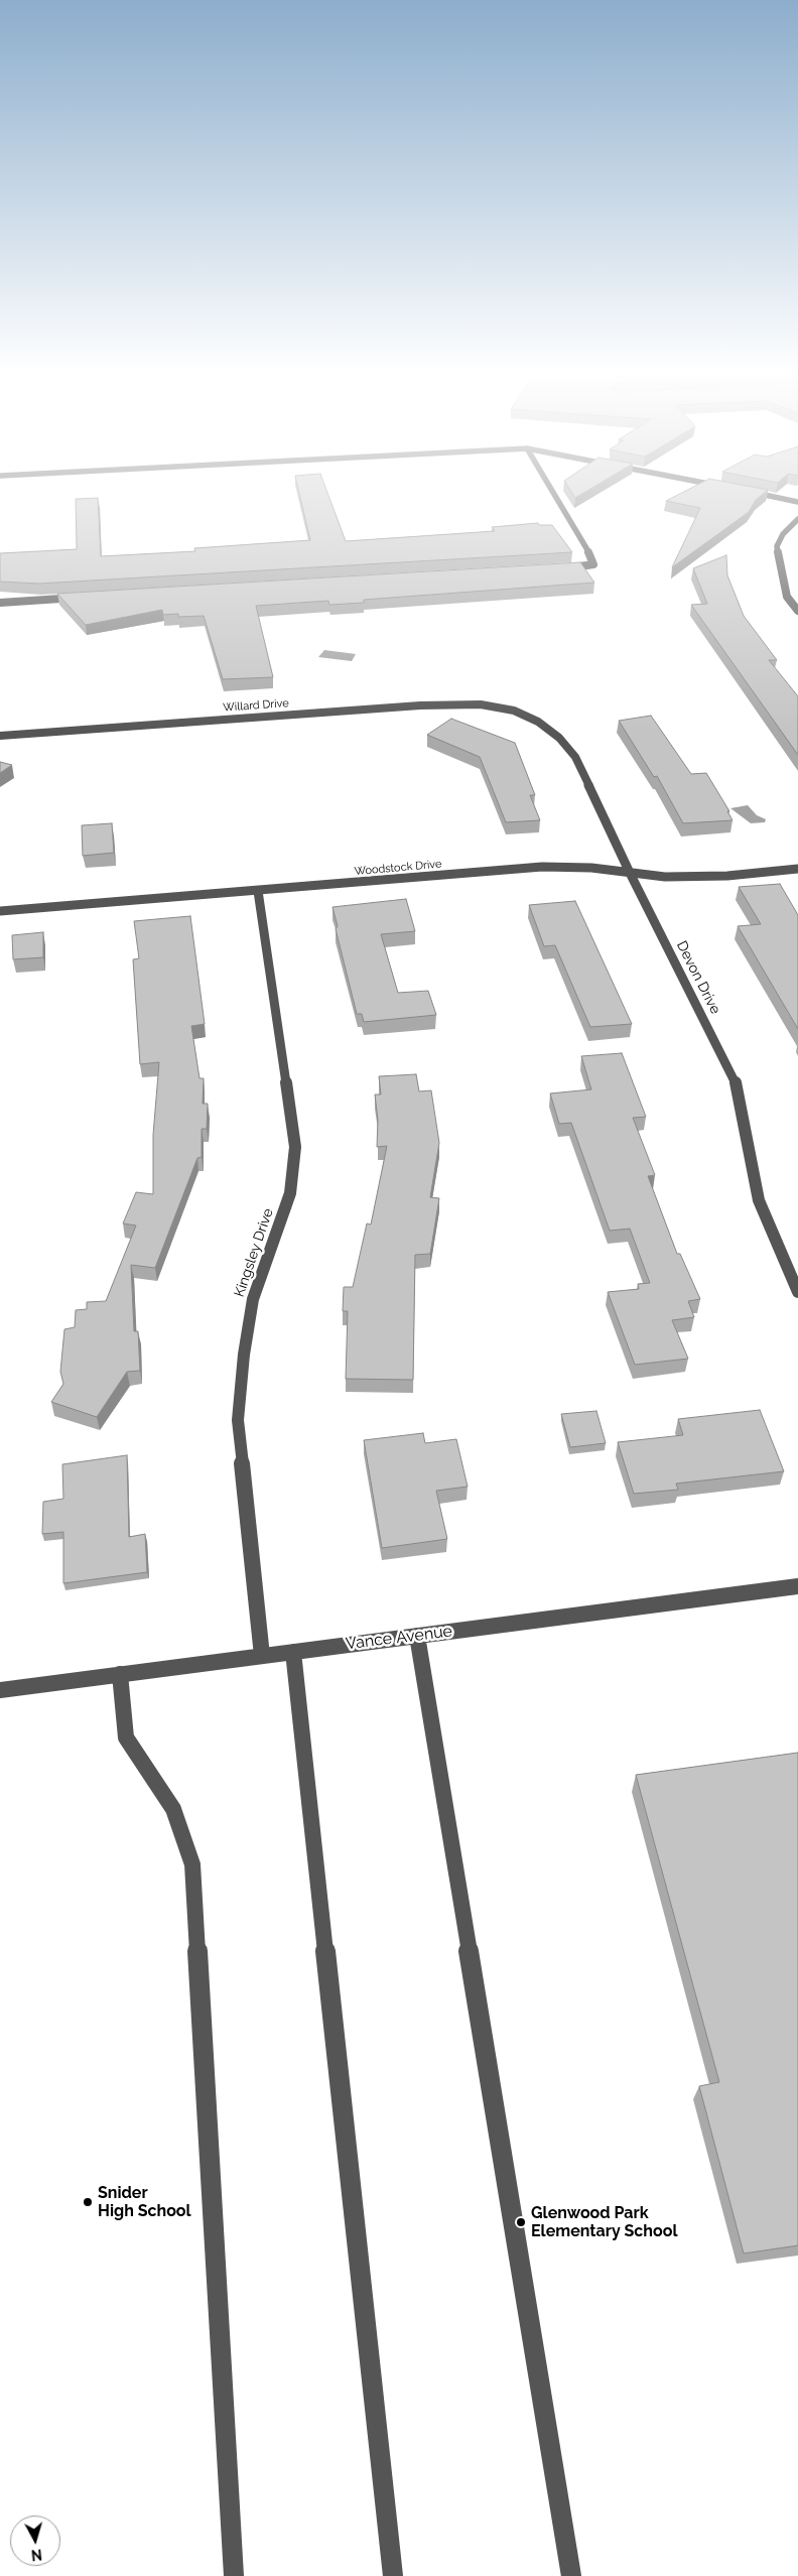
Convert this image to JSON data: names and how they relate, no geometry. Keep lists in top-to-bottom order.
{
  "streets": {
    "street": [
      "Willard Drive",
      "Woodstock Drive",
      "Devon Drive",
      "Kingsley Drive",
      "Vance Avenue"
    ]
  },
  "crossings": [
    ["Willard Drive", "Devon Drive"],
    ["Woodstock Drive", "Devon Drive"],
    ["Woodstock Drive", "Kingsley Drive"],
    ["Kingsley Drive", "Vance Avenue"]
  ],
  "places": ["Snider High School", "Glenwood Park Elementary School"],
  "north": "bottom"
}
